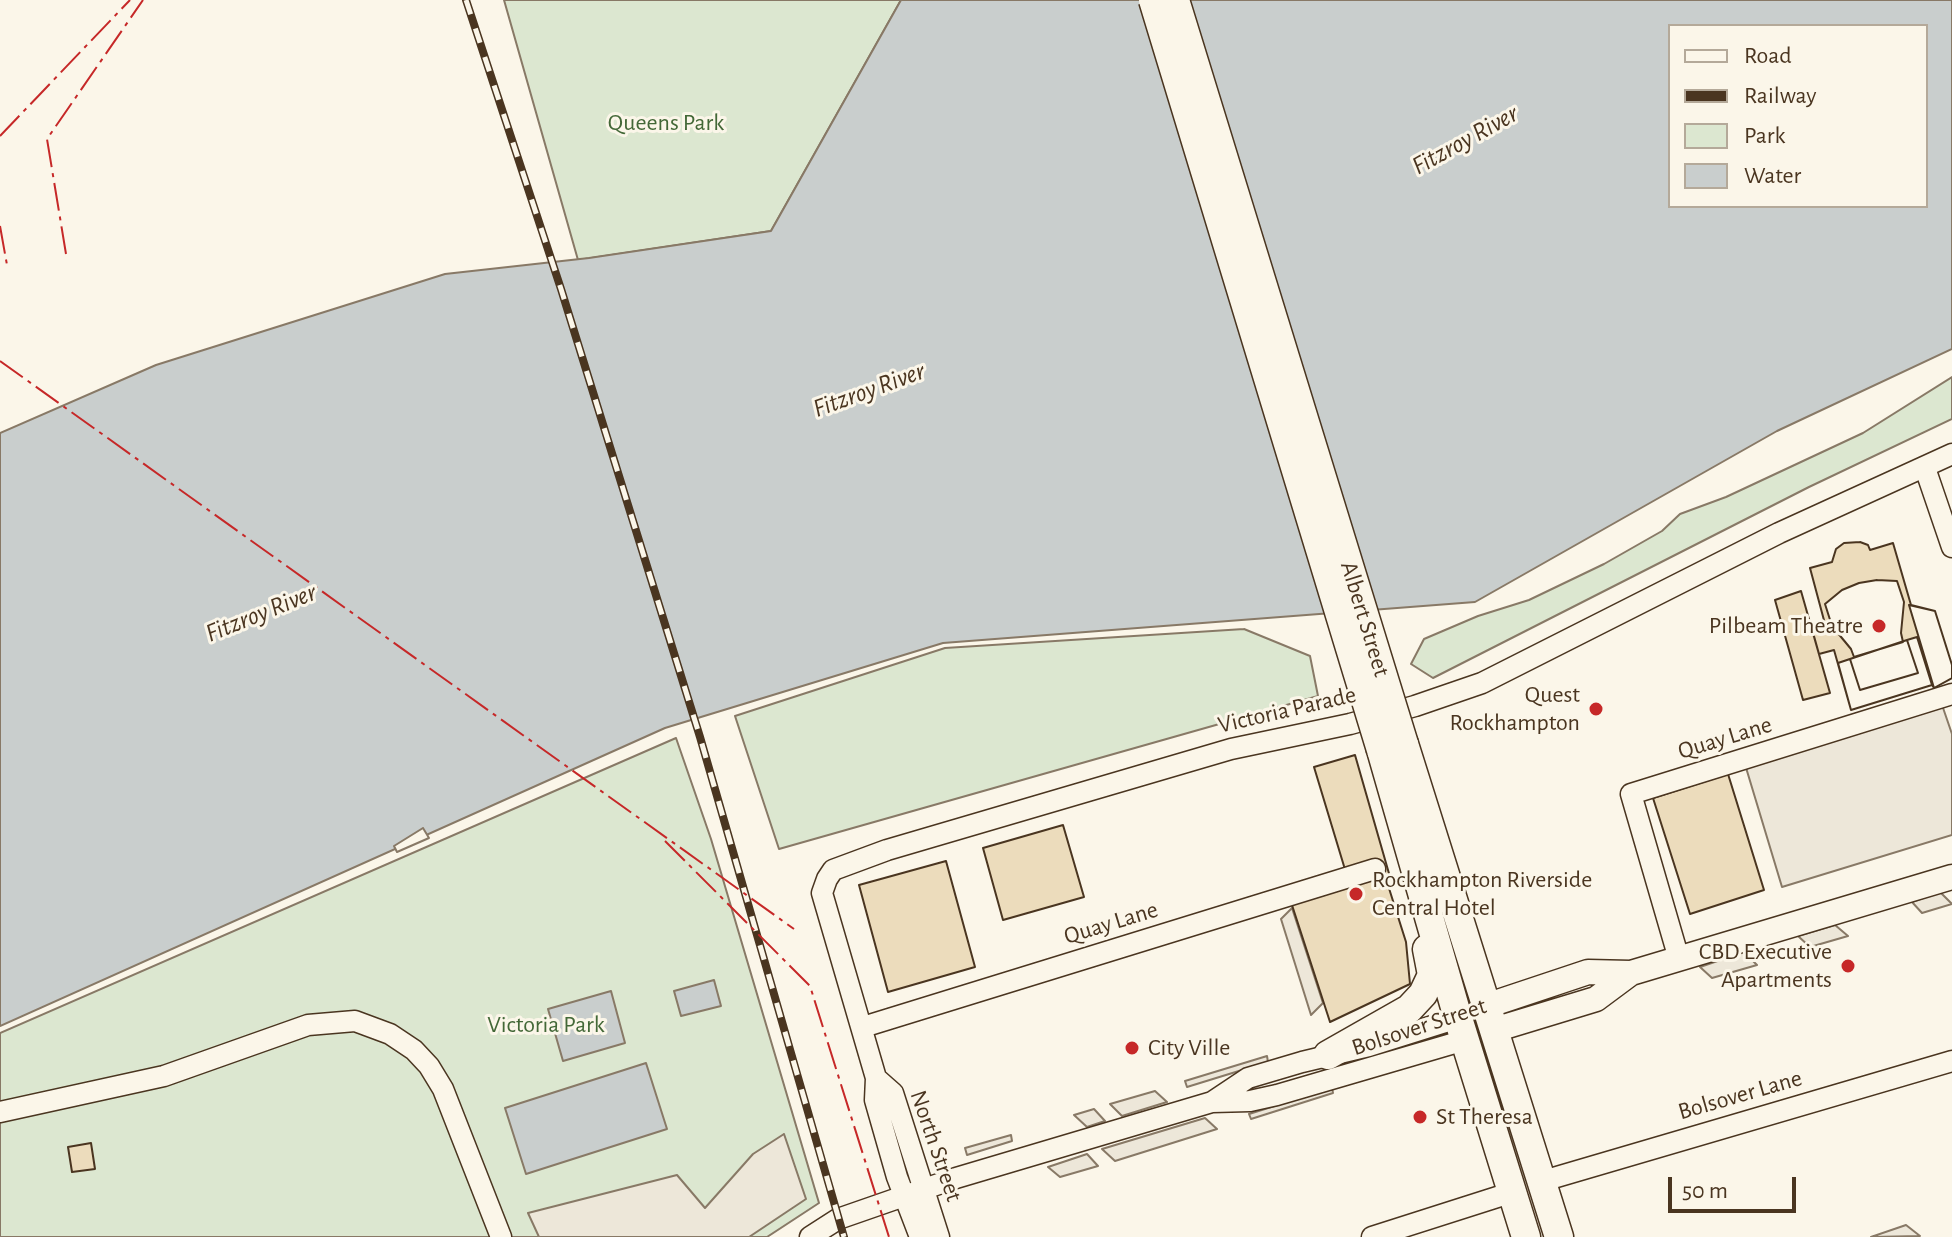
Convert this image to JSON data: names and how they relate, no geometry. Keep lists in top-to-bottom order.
{
  "streets": {
    "highway": ["Albert Street", "Bolsover Street"],
    "street": [
      "Victoria Parade",
      "Quay Lane",
      "Bolsover Lane",
      "North Street"
    ]
  },
  "crossings": [
    ["Albert Street", "Bolsover Street"],
    ["Albert Street", "Bolsover Lane"],
    ["Victoria Parade", "North Street"],
    ["Quay Lane", "Bolsover Street"],
    ["Quay Lane", "North Street"],
    ["Bolsover Street", "North Street"]
  ],
  "water": ["Fitzroy River"],
  "parks": ["Queens Park", "Victoria Park"],
  "places": [
    "Pilbeam Theatre",
    "Quest Rockhampton",
    "Rockhampton Riverside Central Hotel",
    "CBD Executive Apartments",
    "City Ville",
    "St Theresa"
  ],
  "legend": [
    "Road",
    "Railway",
    "Park",
    "Water"
  ],
  "scale_bar": "50 m"
}
